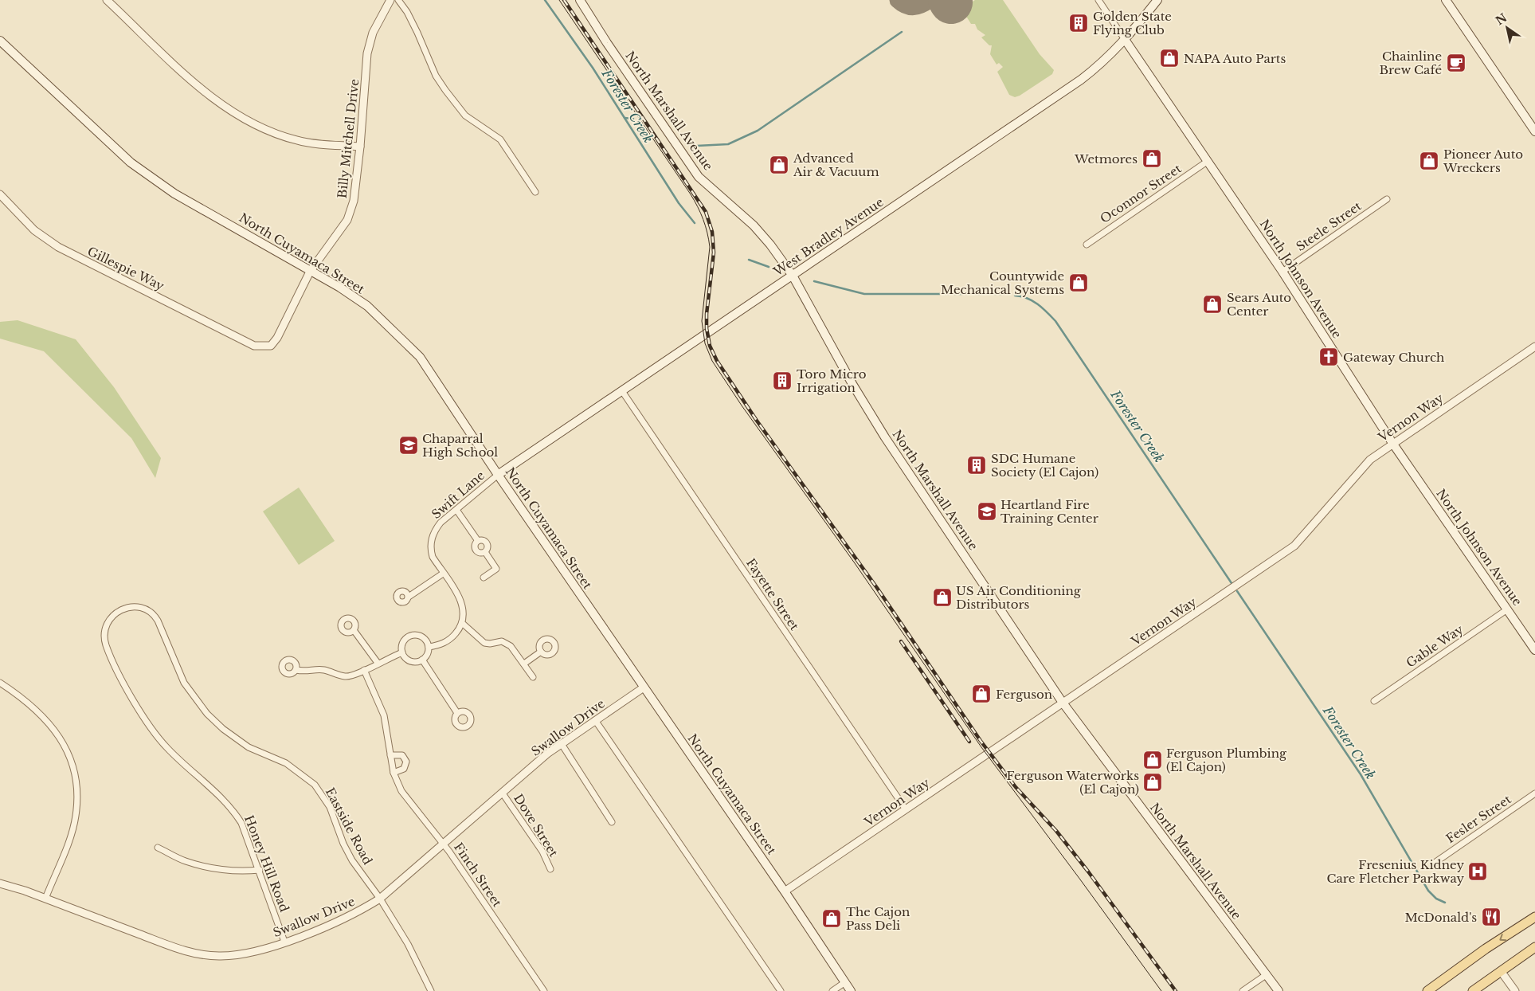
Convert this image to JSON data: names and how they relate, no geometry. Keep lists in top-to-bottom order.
{
  "streets": {
    "main road": [
      "North Marshall Avenue",
      "West Bradley Avenue",
      "North Cuyamaca Street",
      "North Johnson Avenue"
    ],
    "street": [
      "Billy Mitchell Drive",
      "Oconnor Street",
      "Steele Street",
      "Gillespie Way",
      "Vernon Way",
      "Swift Lane",
      "Fayette Street",
      "Gable Way",
      "Swallow Drive",
      "Fesler Street",
      "Dove Street",
      "Eastside Road",
      "Honey Hill Road",
      "Finch Street"
    ]
  },
  "crossings": [
    ["North Marshall Avenue", "West Bradley Avenue"],
    ["North Marshall Avenue", "Vernon Way"],
    ["Billy Mitchell Drive", "North Cuyamaca Street"],
    ["Billy Mitchell Drive", "Gillespie Way"],
    ["Oconnor Street", "North Johnson Avenue"],
    ["Steele Street", "North Johnson Avenue"],
    ["West Bradley Avenue", "North Cuyamaca Street"],
    ["West Bradley Avenue", "North Johnson Avenue"],
    ["West Bradley Avenue", "Swift Lane"],
    ["West Bradley Avenue", "Fayette Street"],
    ["North Cuyamaca Street", "Vernon Way"],
    ["North Cuyamaca Street", "Swift Lane"],
    ["North Cuyamaca Street", "Swallow Drive"],
    ["North Johnson Avenue", "Vernon Way"],
    ["North Johnson Avenue", "Gable Way"],
    ["Vernon Way", "Fayette Street"],
    ["Swallow Drive", "Dove Street"],
    ["Swallow Drive", "Eastside Road"],
    ["Swallow Drive", "Honey Hill Road"],
    ["Swallow Drive", "Finch Street"],
    ["Eastside Road", "Honey Hill Road"]
  ],
  "water": ["Forester Creek"],
  "places": {
    "building": ["Golden State Flying Club", "Toro Micro Irrigation", "SDC Humane Society (El Cajon)"],
    "shop": [
      "NAPA Auto Parts",
      "Wetmores",
      "Pioneer Auto Wreckers",
      "Advanced Air & Vacuum",
      "Countywide Mechanical Systems",
      "Sears Auto Center",
      "US Air Conditioning Distributors",
      "Ferguson",
      "Ferguson Plumbing (El Cajon)",
      "Ferguson Waterworks (El Cajon)",
      "The Cajon Pass Deli"
    ],
    "cafe": ["Chainline Brew Café"],
    "church": ["Gateway Church"],
    "school or university": ["Chaparral High School", "Heartland Fire Training Center"],
    "hospital": ["Fresenius Kidney Care Fletcher Parkway"],
    "restaurant": ["McDonald's"]
  },
  "north": "top left"
}
